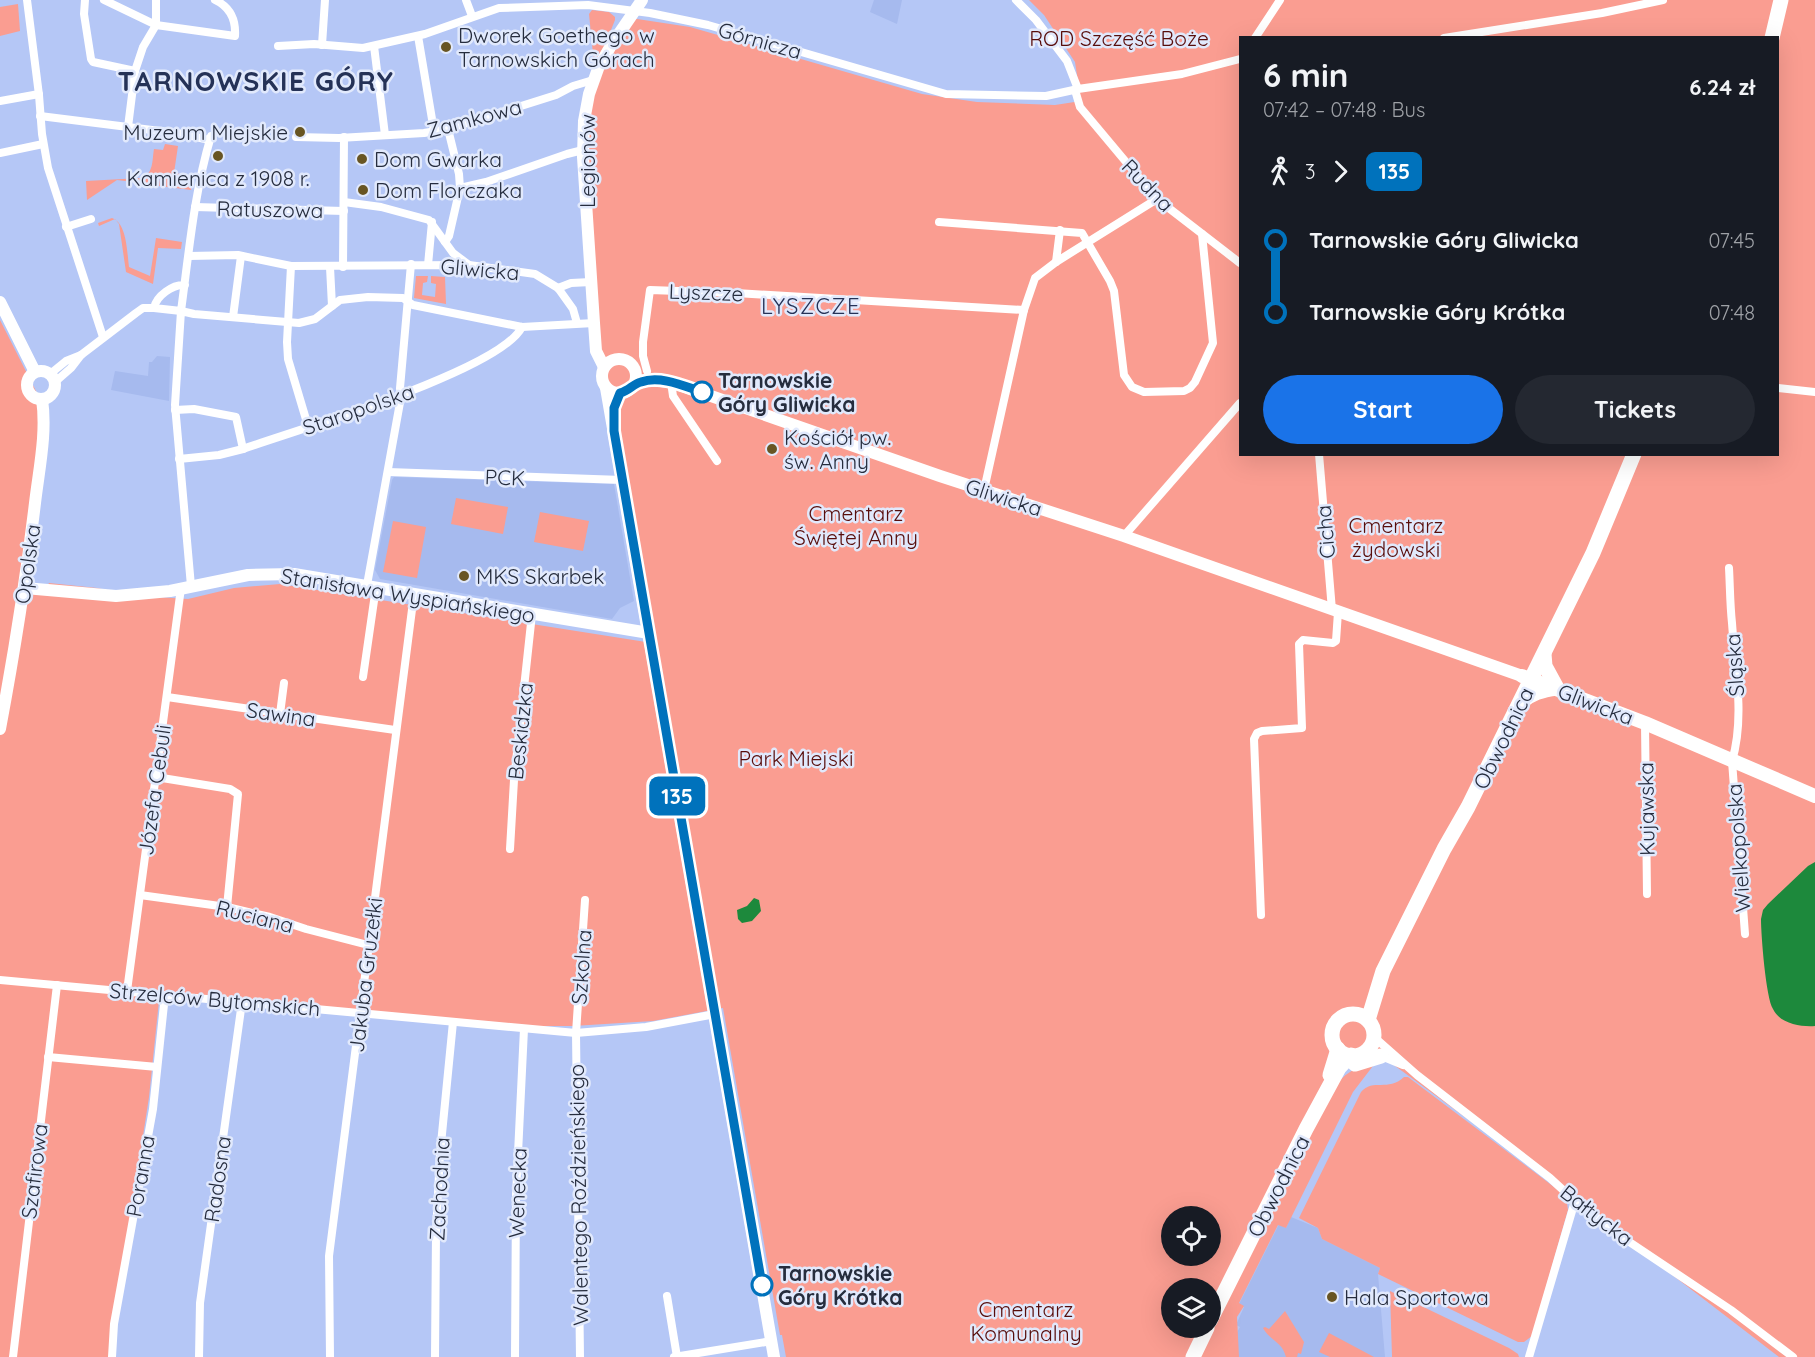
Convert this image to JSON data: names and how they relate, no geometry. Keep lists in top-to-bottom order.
{
  "streets": {
    "highway": ["Obwodnica"],
    "main road": ["Gliwicka"],
    "street": [
      "Górnicza",
      "Zamkowa",
      "Legionów",
      "Rudna",
      "Ratuszowa",
      "Lyszcze",
      "Staropolska",
      "PCK",
      "Cicha",
      "Opolska",
      "Stanisława Wyspiańskiego",
      "Śląska",
      "Sawina",
      "Beskidzka",
      "Józefa Cebuli",
      "Kujawska",
      "Wielkopolska",
      "Ruciana",
      "Szkolna",
      "Jakuba Gruzełki",
      "Strzelców Bytomskich",
      "Szafirowa",
      "Poranna",
      "Radosna",
      "Zachodnia",
      "Wenecka",
      "Walentego Roździeńskiego",
      "Bałtycka"
    ]
  },
  "crossings": [
    ["Górnicza", "Legionów"],
    ["Górnicza", "Rudna"],
    ["Zamkowa", "Legionów"],
    ["Legionów", "Gliwicka"],
    ["Legionów", "Lyszcze"],
    ["Gliwicka", "Lyszcze"],
    ["Gliwicka", "Cicha"],
    ["Gliwicka", "Śląska"],
    ["Gliwicka", "Obwodnica"],
    ["Gliwicka", "Kujawska"],
    ["Gliwicka", "Wielkopolska"],
    ["Staropolska", "Józefa Cebuli"],
    ["Opolska", "Stanisława Wyspiańskiego"],
    ["Stanisława Wyspiańskiego", "Beskidzka"],
    ["Stanisława Wyspiańskiego", "Józefa Cebuli"],
    ["Stanisława Wyspiańskiego", "Jakuba Gruzełki"],
    ["Śląska", "Wielkopolska"],
    ["Sawina", "Józefa Cebuli"],
    ["Sawina", "Jakuba Gruzełki"],
    ["Obwodnica", "Bałtycka"],
    ["Józefa Cebuli", "Ruciana"],
    ["Józefa Cebuli", "Strzelców Bytomskich"],
    ["Ruciana", "Jakuba Gruzełki"],
    ["Szkolna", "Strzelców Bytomskich"],
    ["Szkolna", "Walentego Roździeńskiego"],
    ["Jakuba Gruzełki", "Strzelców Bytomskich"],
    ["Strzelców Bytomskich", "Szafirowa"],
    ["Strzelców Bytomskich", "Poranna"],
    ["Strzelców Bytomskich", "Radosna"],
    ["Strzelców Bytomskich", "Zachodnia"],
    ["Strzelców Bytomskich", "Wenecka"],
    ["Strzelców Bytomskich", "Walentego Roździeńskiego"]
  ],
  "districts": ["TARNOWSKIE GÓRY", "LYSZCZE"],
  "parks": [
    "ROD Szczęść Boże",
    "Cmentarz Świętej Anny",
    "Cmentarz żydowski",
    "Park Miejski",
    "Cmentarz Komunalny"
  ],
  "places": [
    "Dworek Goethego w Tarnowskich Górach",
    "Muzeum Miejskie",
    "Kamienica z 1908 r.",
    "Dom Gwarka",
    "Dom Florczaka",
    "Tarnowskie Góry Gliwicka",
    "Kościół pw. św. Anny",
    "MKS Skarbek",
    "Tarnowskie Góry Krótka",
    "Hala Sportowa"
  ],
  "lines": ["bus line 135"],
  "page": {
    "on_map": "135",
    "heading": ["6 min", "07:42 – 07:48 · Bus", "6.24 zł"],
    "legs": ["3", "135"],
    "list": [
      {
        "name": "Tarnowskie Góry Gliwicka",
        "value": "07:45"
      },
      {
        "name": "Tarnowskie Góry Krótka",
        "value": "07:48"
      }
    ],
    "buttons": ["Start", "Tickets"]
  }
}
